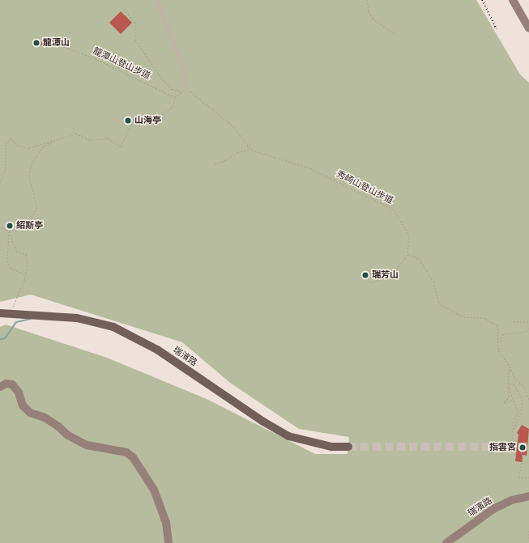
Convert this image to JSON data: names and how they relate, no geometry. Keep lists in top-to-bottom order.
{
  "streets": {
    "main road": ["瑞濱路"],
    "path": ["龍潭山登山步道", "秀崎山登山步道"]
  },
  "places": [
    "龍潭山",
    "山海亭",
    "紹斯亭",
    "瑞芳山",
    "指雲宮"
  ]
}
